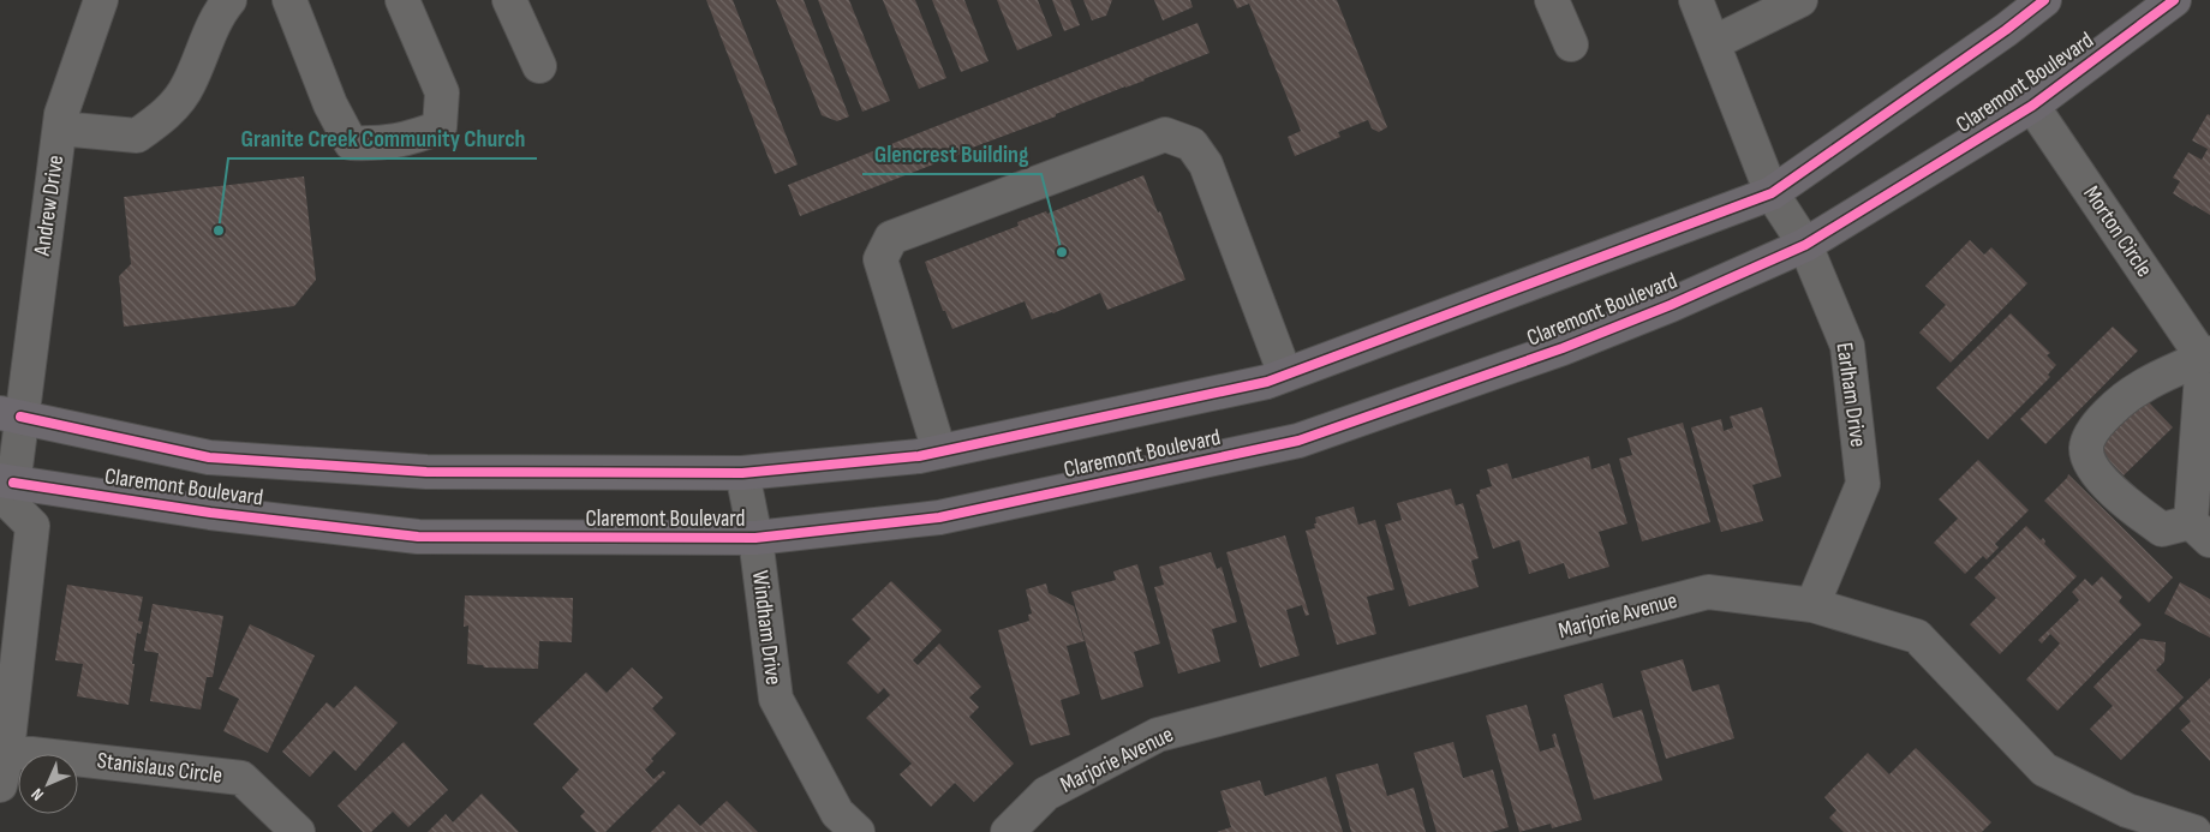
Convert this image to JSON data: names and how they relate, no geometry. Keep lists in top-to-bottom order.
{
  "streets": {
    "main road": ["Claremont Boulevard"],
    "street": [
      "Andrew Drive",
      "Morton Circle",
      "Earlham Drive",
      "Marjorie Avenue",
      "Windham Drive",
      "Stanislaus Circle"
    ]
  },
  "crossings": [
    ["Claremont Boulevard", "Andrew Drive"],
    ["Claremont Boulevard", "Morton Circle"],
    ["Claremont Boulevard", "Earlham Drive"],
    ["Claremont Boulevard", "Windham Drive"],
    ["Earlham Drive", "Marjorie Avenue"]
  ],
  "places": ["Granite Creek Community Church", "Glencrest Building"],
  "north": "bottom left"
}
